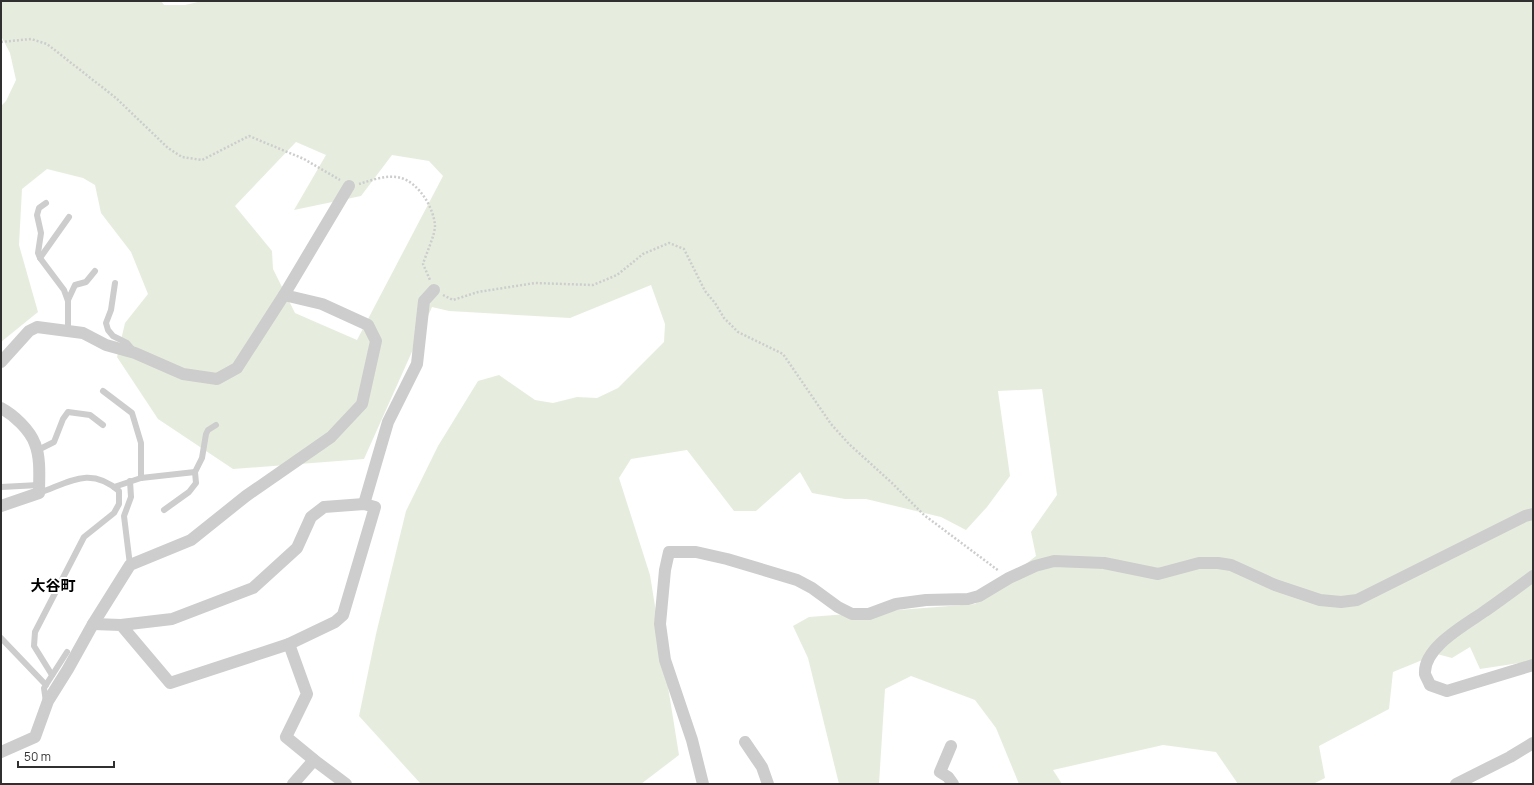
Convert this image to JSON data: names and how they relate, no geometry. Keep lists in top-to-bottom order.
{
  "districts": ["大谷町"],
  "scale_bar": "50 m"
}
